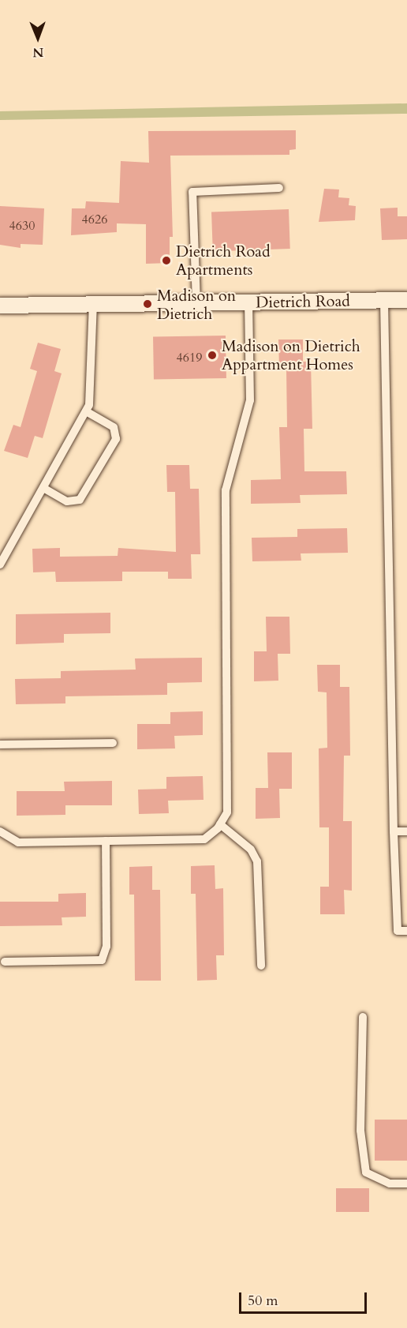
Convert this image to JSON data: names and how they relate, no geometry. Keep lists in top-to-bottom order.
{
  "streets": {
    "street": ["Dietrich Road"]
  },
  "places": ["Dietrich Road Apartments", "Madison on Dietrich", "Madison on Dietrich Appartment Homes"],
  "house_numbers": ["4626", "4630", "4619"],
  "scale_bar": "50 m",
  "north": "bottom"
}
